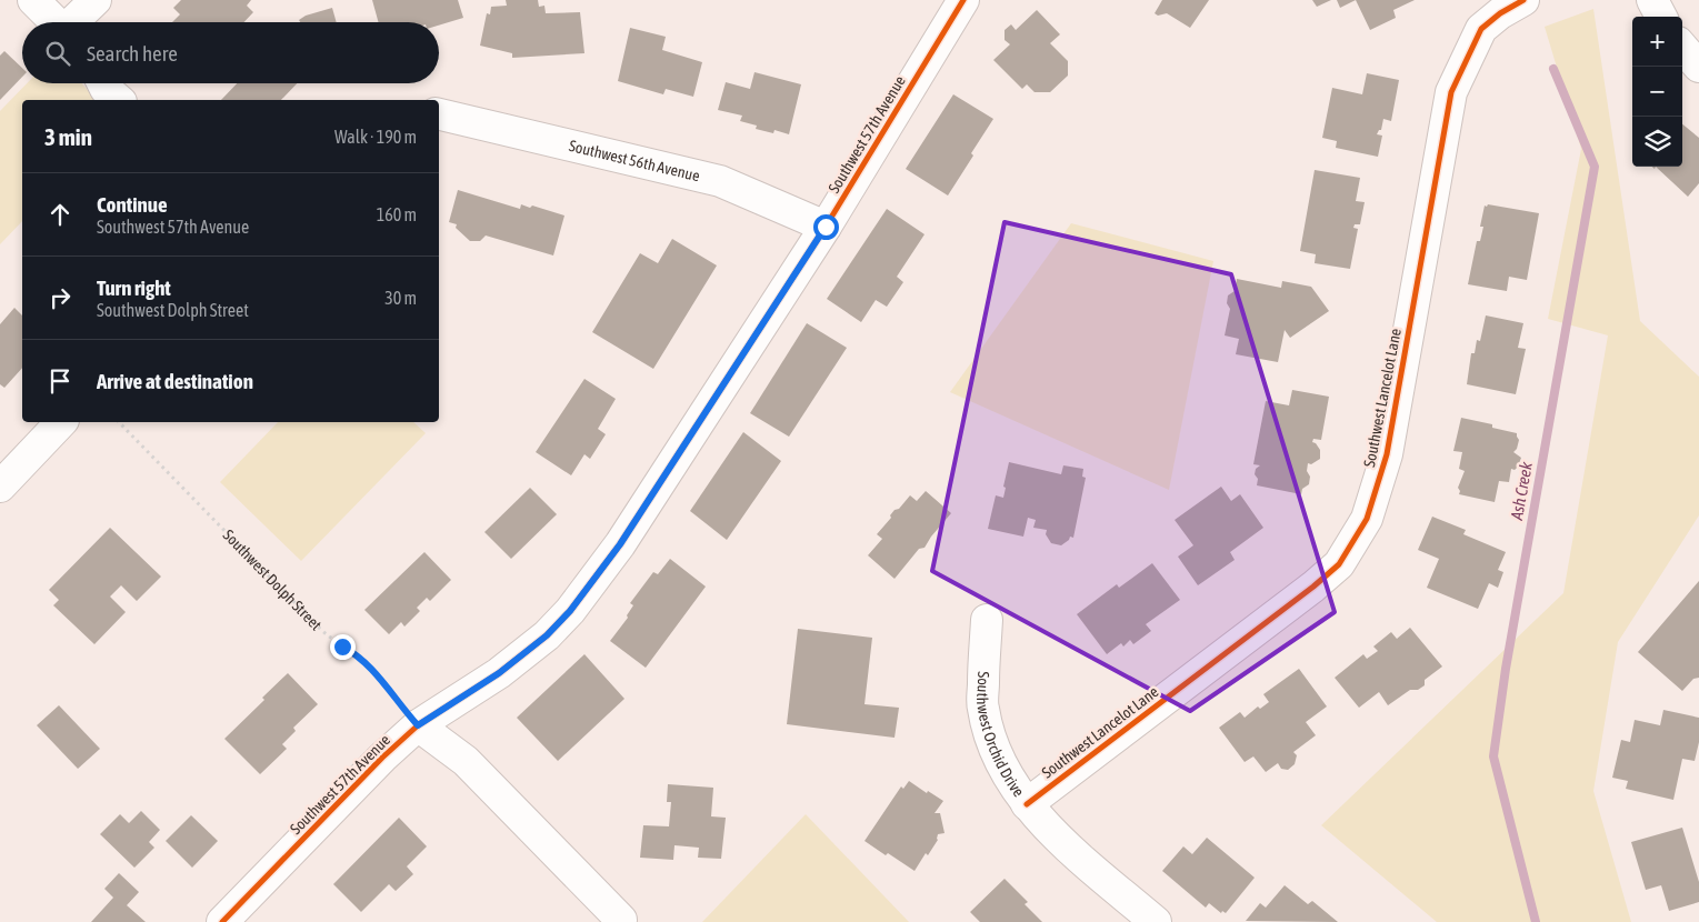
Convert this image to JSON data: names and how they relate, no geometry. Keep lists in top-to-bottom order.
{
  "streets": {
    "street": [
      "Southwest 57th Avenue",
      "Southwest 56th Avenue",
      "Southwest Lancelot Lane",
      "Southwest Orchid Drive"
    ],
    "path": ["Southwest Dolph Street"]
  },
  "crossings": [
    ["Southwest 57th Avenue", "Southwest 56th Avenue"],
    ["Southwest 57th Avenue", "Southwest Dolph Street"],
    ["Southwest Lancelot Lane", "Southwest Orchid Drive"]
  ],
  "water": ["Ash Creek"],
  "page": {
    "map_buttons": ["+", "−"],
    "search": "Search here",
    "heading": ["3 min", "Walk · 190 m"],
    "list": [
      ["Continue", "Southwest 57th Avenue", "160 m"],
      ["Turn right", "Southwest Dolph Street", "30 m"],
      "Arrive at destination"
    ]
  }
}
